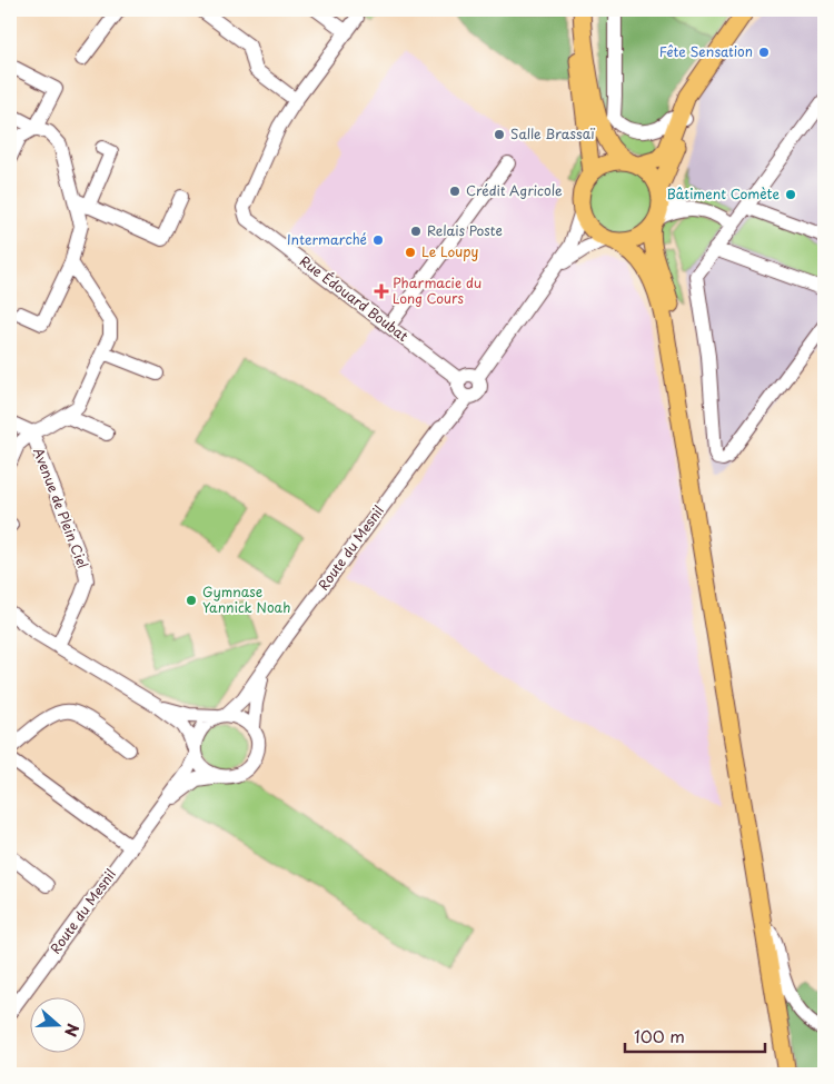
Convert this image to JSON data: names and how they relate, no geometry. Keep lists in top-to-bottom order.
{
  "streets": {
    "street": ["Rue Édouard Boubat", "Avenue de Plein Ciel", "Route du Mesnil"]
  },
  "crossings": [
    ["Rue Édouard Boubat", "Route du Mesnil"]
  ],
  "places": {
    "other": [
      "Fête Sensation",
      "Salle Brassaï",
      "Crédit Agricole",
      "Bâtiment Comète",
      "Relais Poste",
      "Intermarché",
      "Le Loupy",
      "Gymnase Yannick Noah"
    ],
    "health": ["Pharmacie du Long Cours"]
  },
  "scale_bar": "100 m",
  "north": "right"
}
